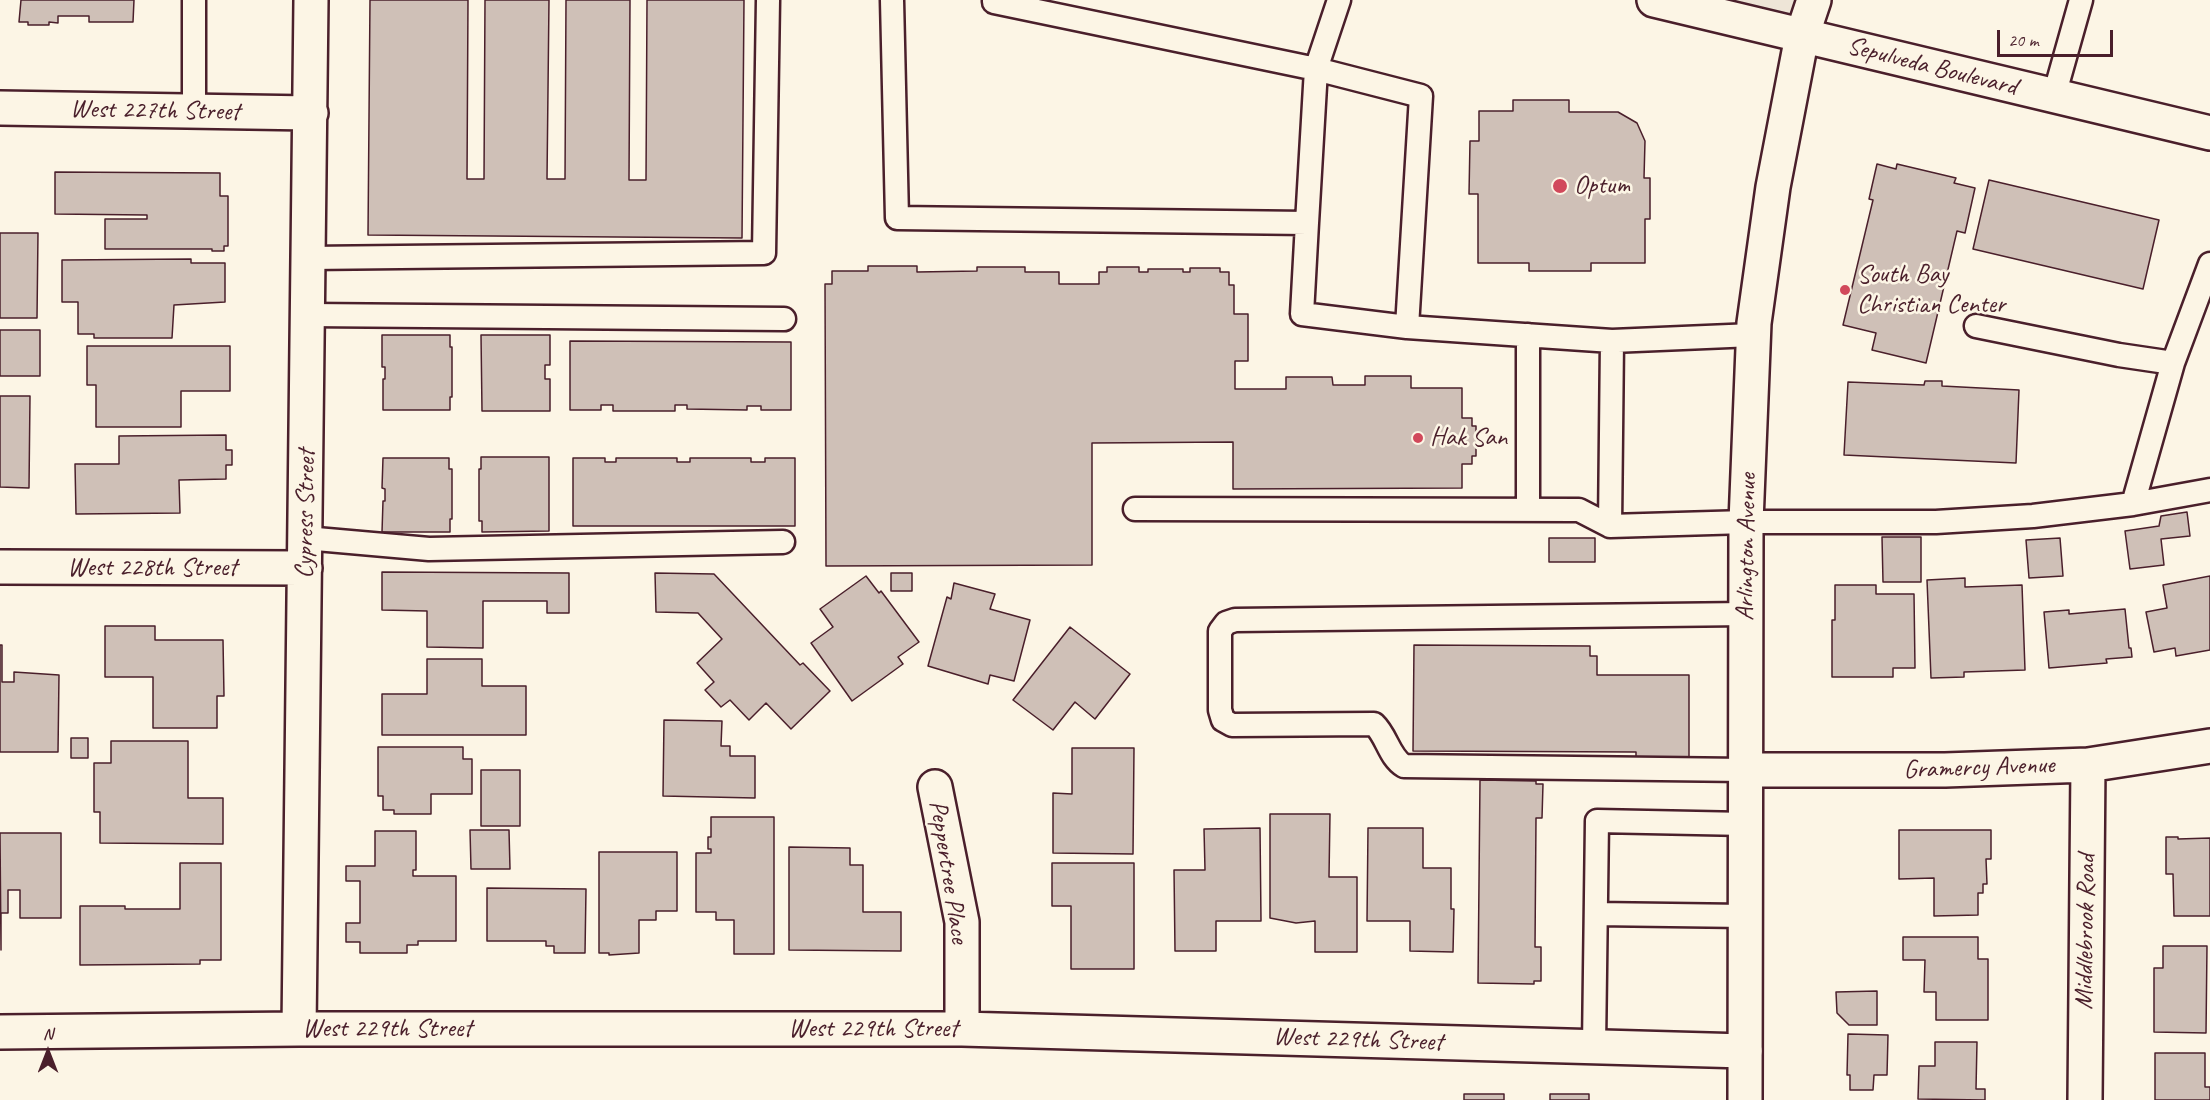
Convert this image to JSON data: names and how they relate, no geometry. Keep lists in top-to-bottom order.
{
  "streets": {
    "street": [
      "Sepulveda Boulevard",
      "West 227th Street",
      "Cypress Street",
      "Arlington Avenue",
      "West 228th Street",
      "Gramercy Avenue",
      "Peppertree Place",
      "Middlebrook Road",
      "West 229th Street"
    ]
  },
  "crossings": [
    ["Sepulveda Boulevard", "Arlington Avenue"],
    ["West 227th Street", "Cypress Street"],
    ["Cypress Street", "West 228th Street"],
    ["Cypress Street", "West 229th Street"],
    ["Arlington Avenue", "Gramercy Avenue"],
    ["Arlington Avenue", "West 229th Street"],
    ["Gramercy Avenue", "Middlebrook Road"],
    ["Peppertree Place", "West 229th Street"]
  ],
  "places": ["Optum", "South Bay Christian Center", "Hak San"],
  "scale_bar": "20 m",
  "north": "top"
}
